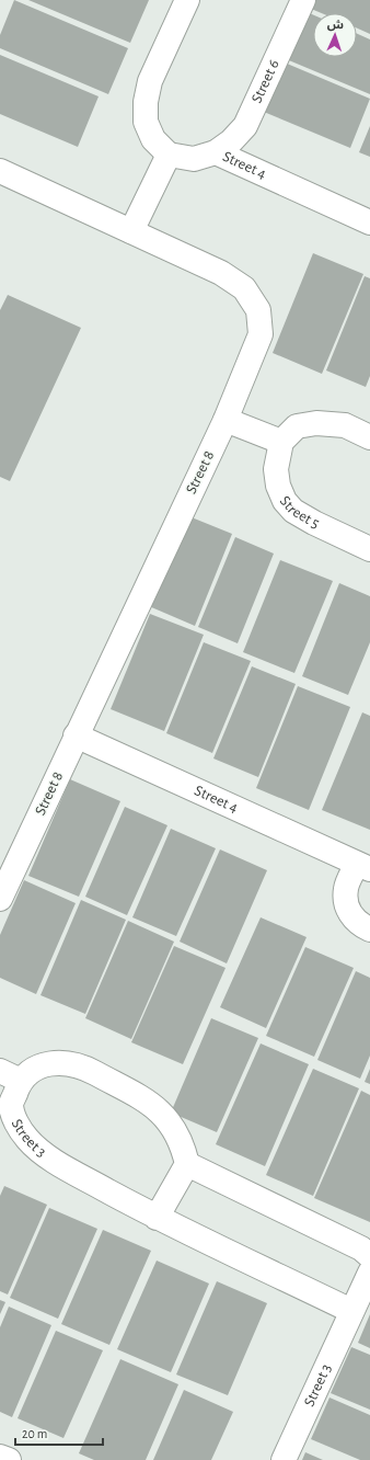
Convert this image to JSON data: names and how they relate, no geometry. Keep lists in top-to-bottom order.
{
  "streets": {
    "street": [
      "Street 6",
      "Street 4",
      "Street 8",
      "Street 5",
      "Street 3"
    ]
  },
  "crossings": [
    ["Street 6", "Street 4"],
    ["Street 4", "Street 8"]
  ],
  "scale_bar": "20 m",
  "north": "top"
}
